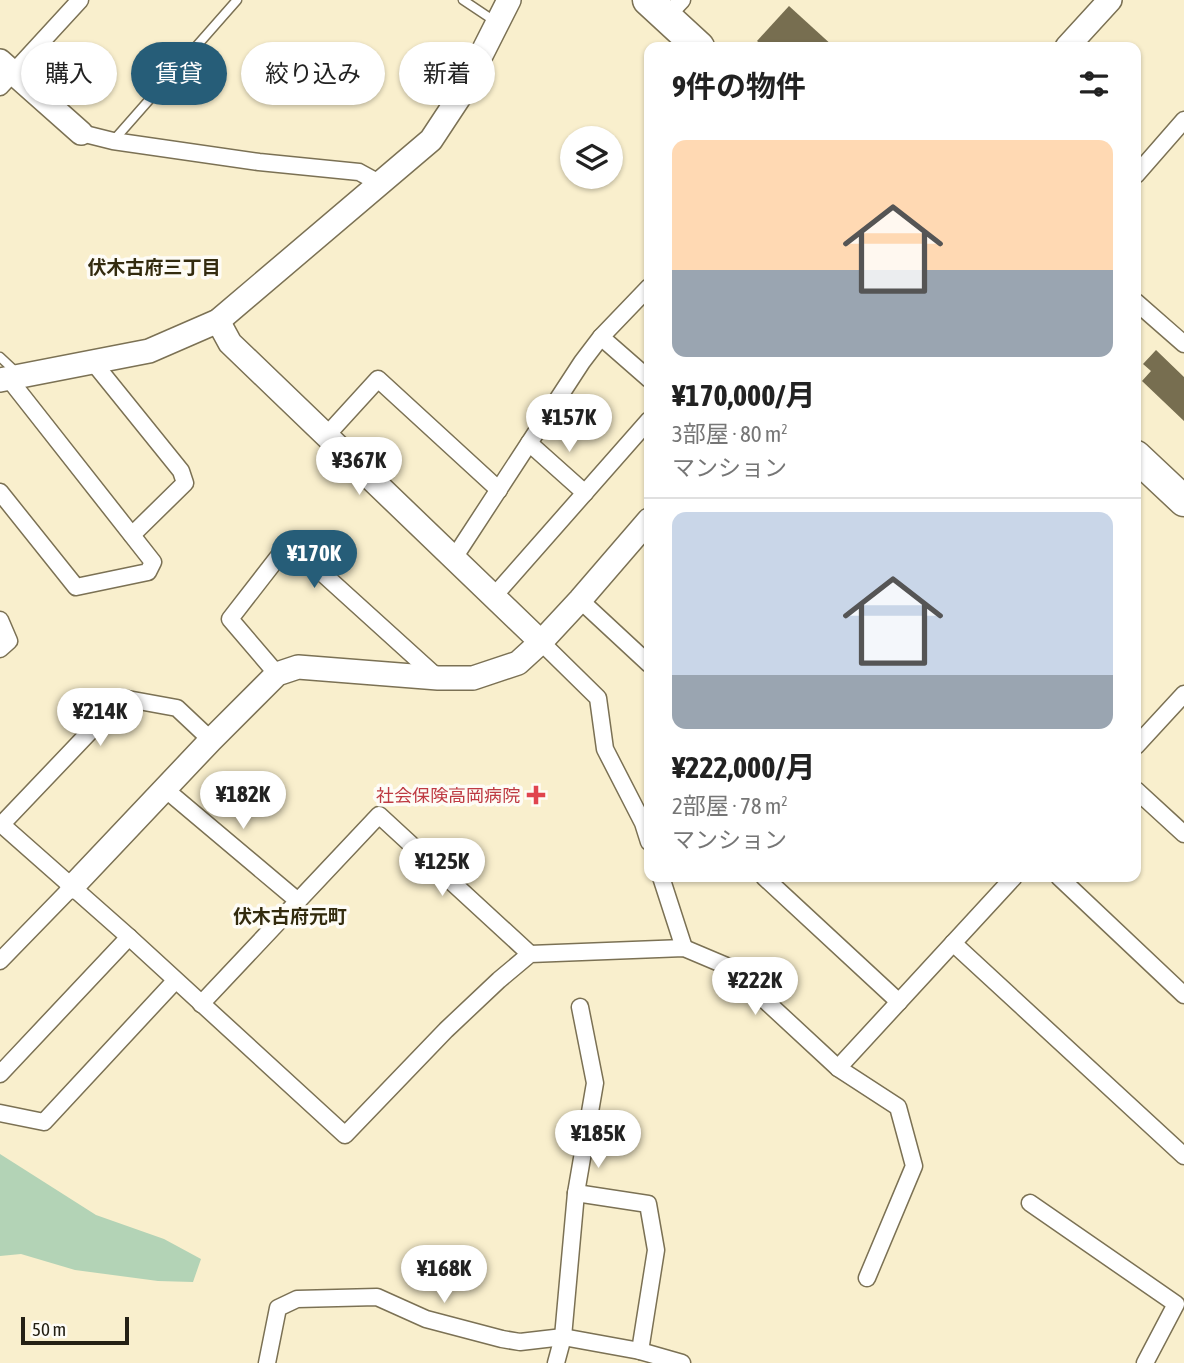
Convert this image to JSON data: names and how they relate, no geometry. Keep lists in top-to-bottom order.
{
  "districts": ["伏木古府三丁目", "伏木古府元町"],
  "places": {
    "health": ["社会保険高岡病院"]
  },
  "scale_bar": "50 m",
  "page": {
    "chip": [
      "購入",
      "賃貸",
      "絞り込み",
      "新着"
    ],
    "heading": "9件の物件",
    "list": [
      {
        "name": "¥170,000/月",
        "note": "3部屋 · 80 m² · マンション"
      },
      {
        "name": "¥222,000/月",
        "note": "2部屋 · 78 m² · マンション"
      }
    ],
    "price": [
      "¥157K",
      "¥367K",
      "¥170K",
      "¥214K",
      "¥182K",
      "¥125K",
      "¥222K",
      "¥185K",
      "¥168K"
    ],
    "scale": "50 m"
  }
}
